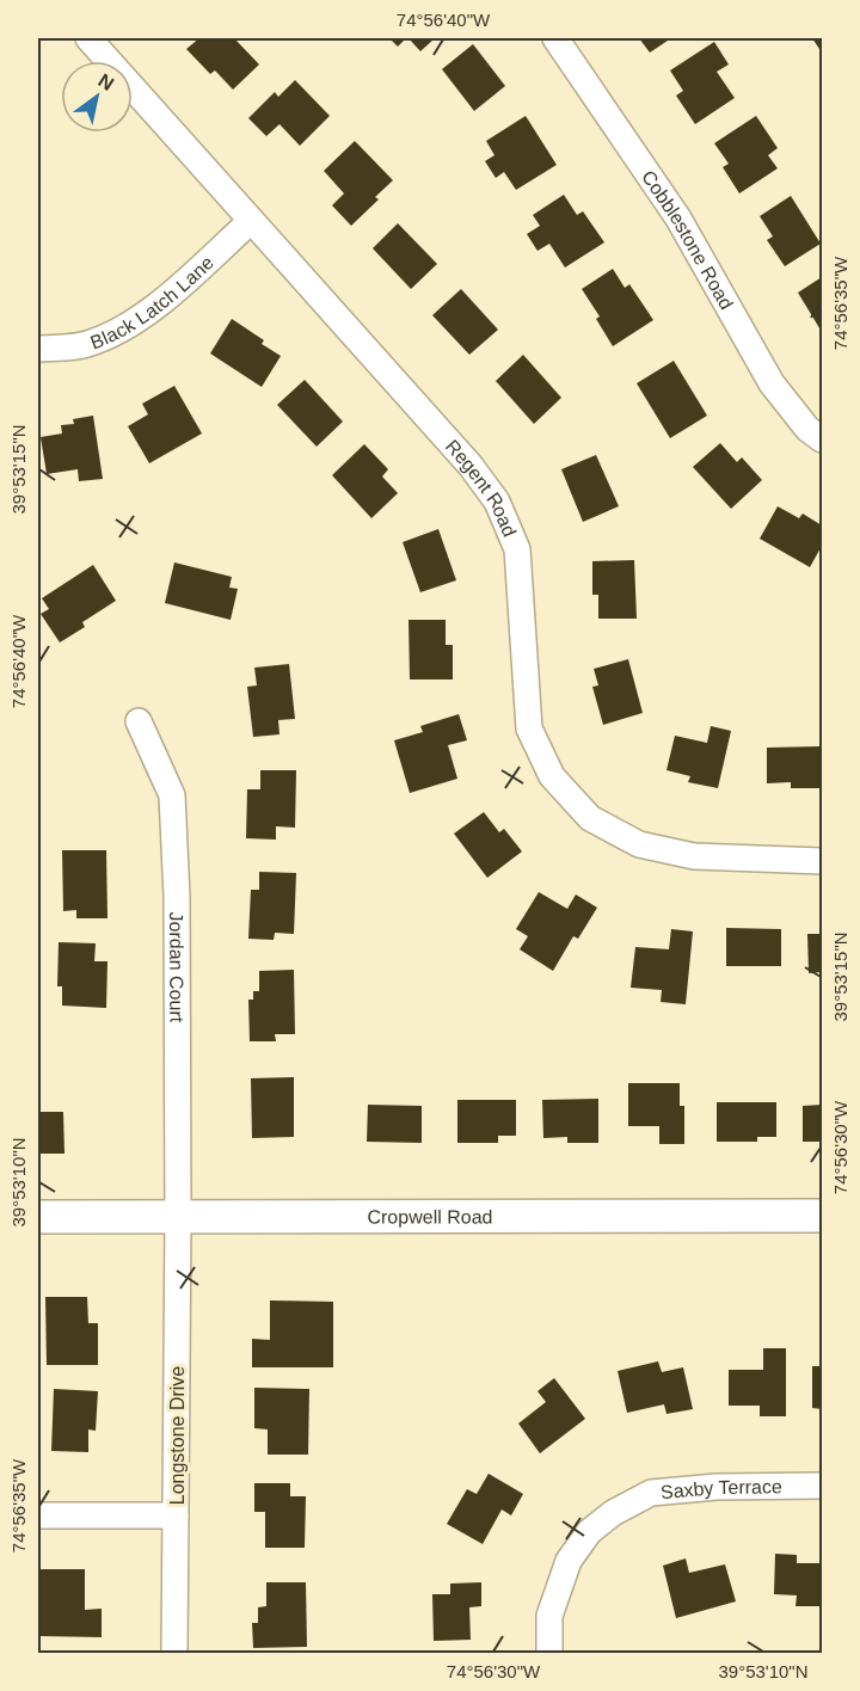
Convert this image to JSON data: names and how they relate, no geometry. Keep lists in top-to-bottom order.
{
  "streets": {
    "street": [
      "Cobblestone Road",
      "Black Latch Lane",
      "Regent Road",
      "Jordan Court",
      "Cropwell Road",
      "Longstone Drive",
      "Saxby Terrace"
    ]
  },
  "crossings": [
    ["Black Latch Lane", "Regent Road"],
    ["Jordan Court", "Cropwell Road"],
    ["Jordan Court", "Longstone Drive"],
    ["Cropwell Road", "Longstone Drive"]
  ],
  "north": "top right",
  "coordinates": [
    "74°56'40\"W",
    "74°56'35\"W",
    "39°53'15\"N",
    "74°56'30\"W",
    "39°53'10\"N"
  ]
}
